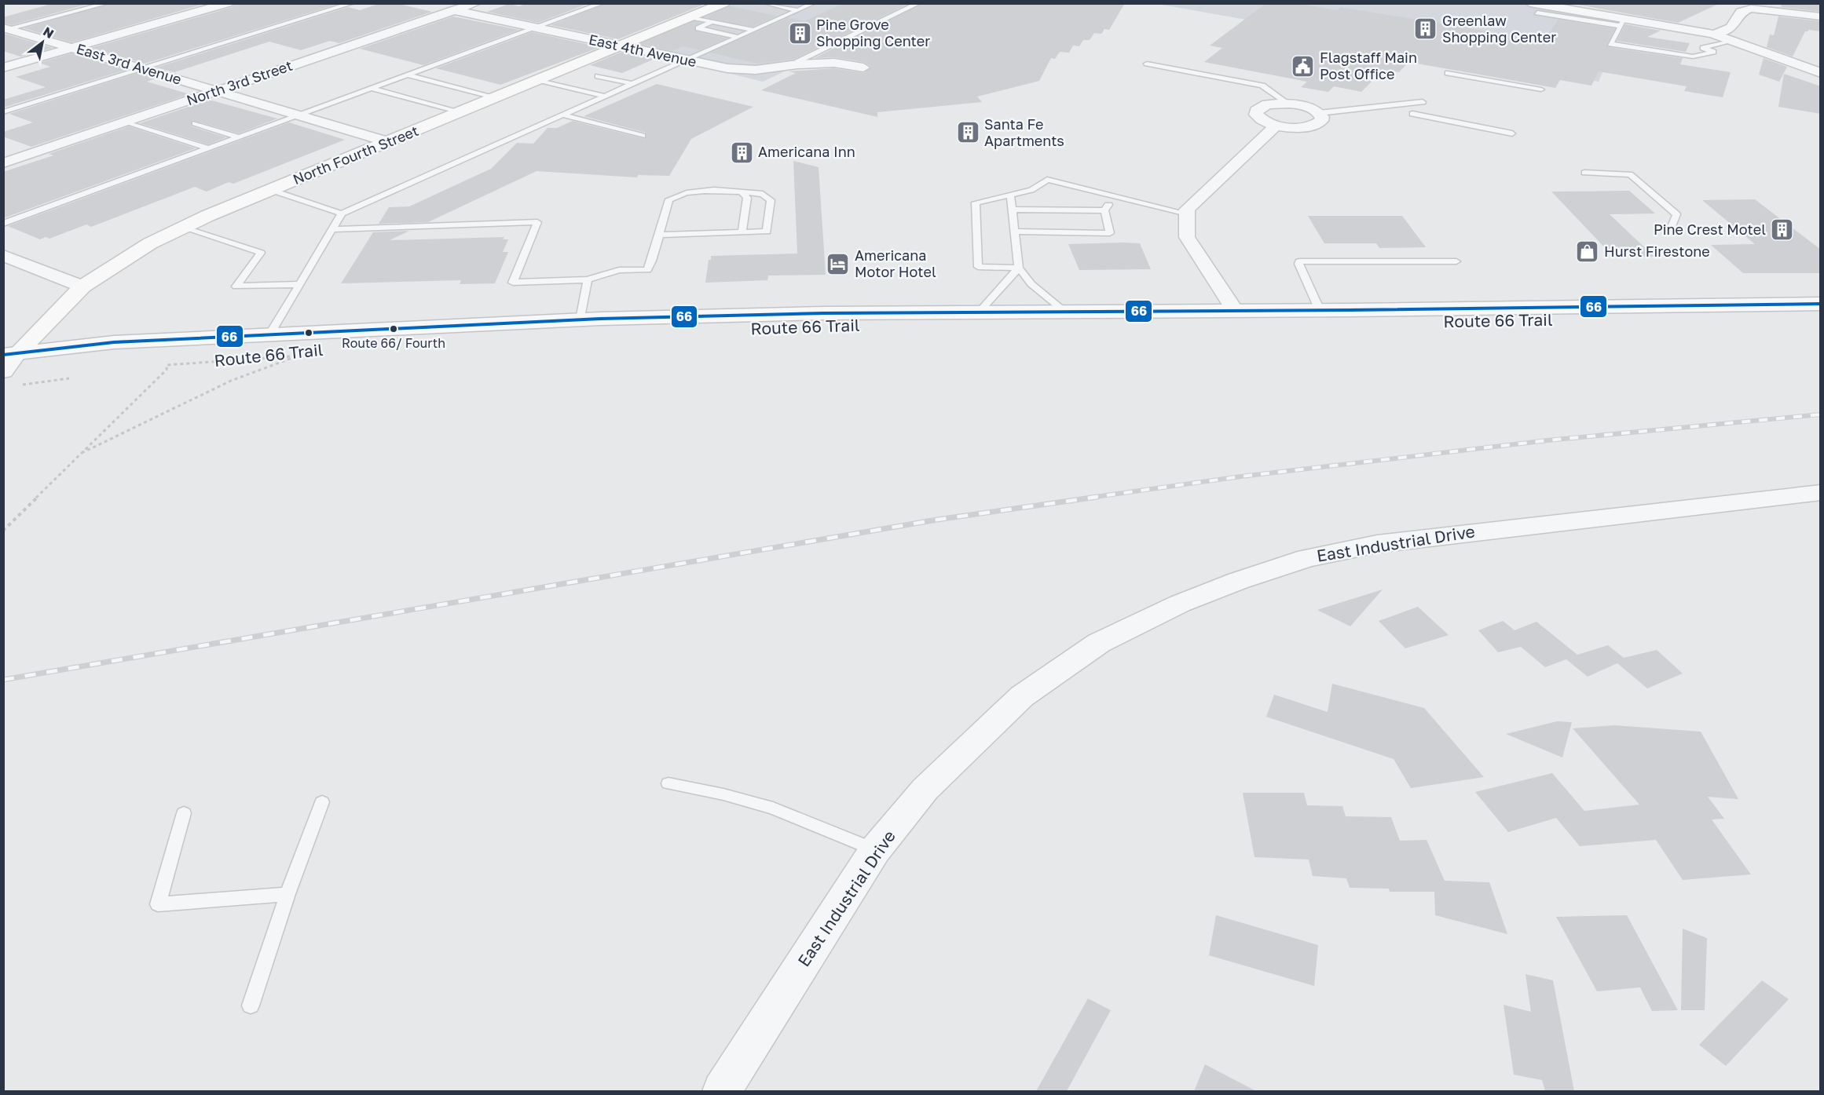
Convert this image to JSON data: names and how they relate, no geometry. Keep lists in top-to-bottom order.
{
  "streets": {
    "main road": ["North Fourth Street"],
    "street": [
      "East 4th Avenue",
      "East 3rd Avenue",
      "North 3rd Street",
      "East Industrial Drive"
    ],
    "path": ["Route 66 Trail"]
  },
  "crossings": [
    ["East 4th Avenue", "North 3rd Street"],
    ["East 4th Avenue", "North Fourth Street"],
    ["East 3rd Avenue", "North 3rd Street"],
    ["East 3rd Avenue", "North Fourth Street"]
  ],
  "places": {
    "building": [
      "Greenlaw Shopping Center",
      "Pine Grove Shopping Center",
      "Santa Fe Apartments",
      "Americana Inn",
      "Pine Crest Motel"
    ],
    "public building": ["Flagstaff Main Post Office"],
    "shop": ["Hurst Firestone"],
    "hotel": ["Americana Motor Hotel"],
    "other": ["Route 66/ Fourth"]
  },
  "lines": ["transit line 66"],
  "north": "top right"
}
